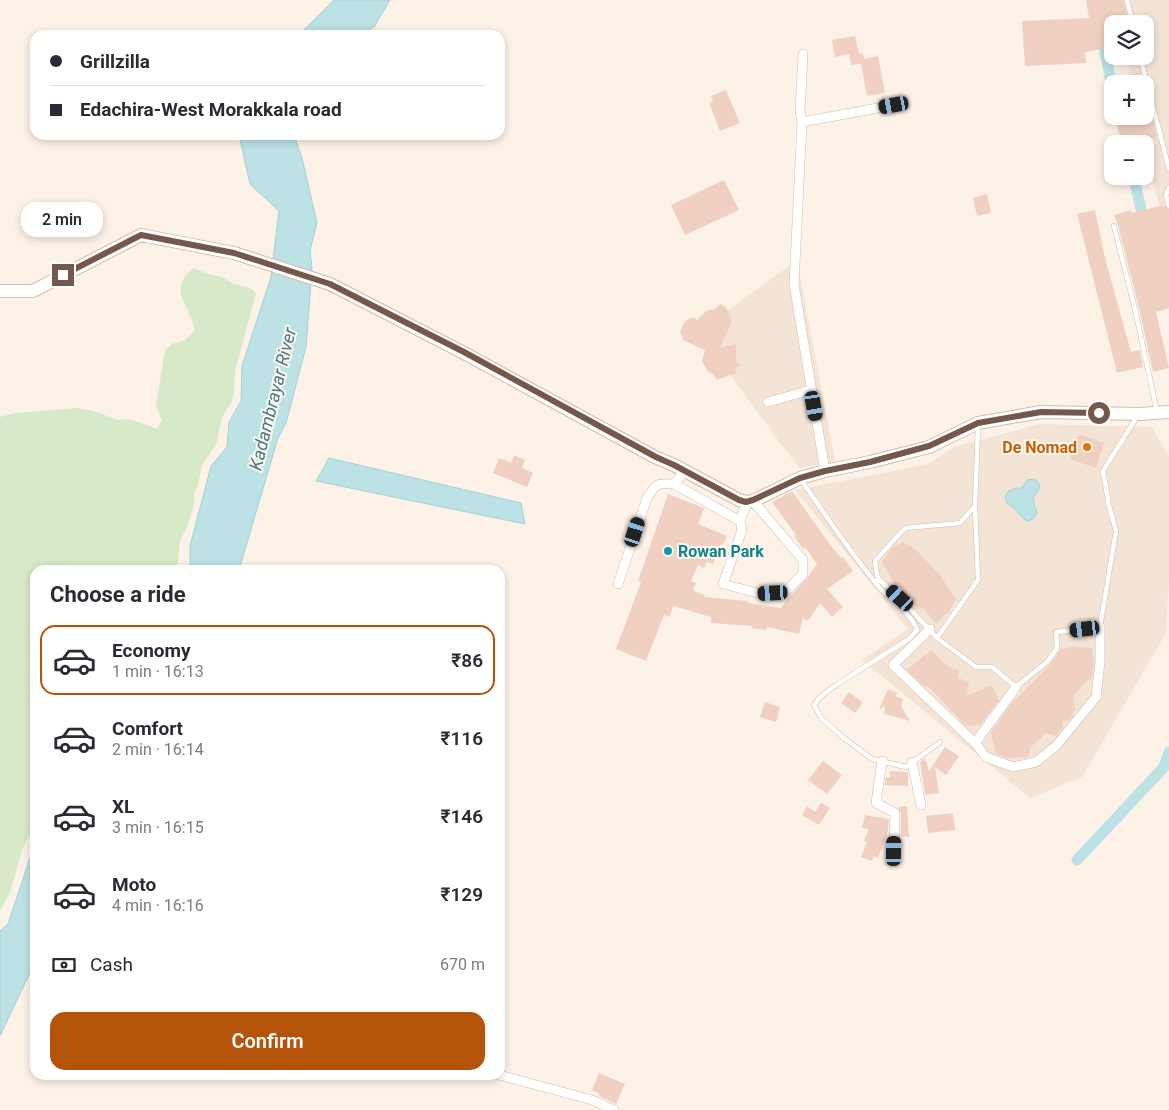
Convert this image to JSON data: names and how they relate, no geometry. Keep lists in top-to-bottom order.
{
  "water": ["Kadambrayar River"],
  "places": ["De Nomad", "Rowan Park"],
  "page": {
    "map_buttons": ["+", "−"],
    "banner": ["Grillzilla", "Edachira-West Morakkala road"],
    "bubble": "2 min",
    "heading": "Choose a ride",
    "list": [
      {
        "name": "Economy",
        "note": "1 min · 16:13",
        "value": "₹86"
      },
      {
        "name": "Comfort",
        "note": "2 min · 16:14",
        "value": "₹116"
      },
      {
        "name": "XL",
        "note": "3 min · 16:15",
        "value": "₹146"
      },
      {
        "name": "Moto",
        "note": "4 min · 16:16",
        "value": "₹129"
      }
    ],
    "pay": ["Cash", "670 m"],
    "buttons": "Confirm"
  }
}
